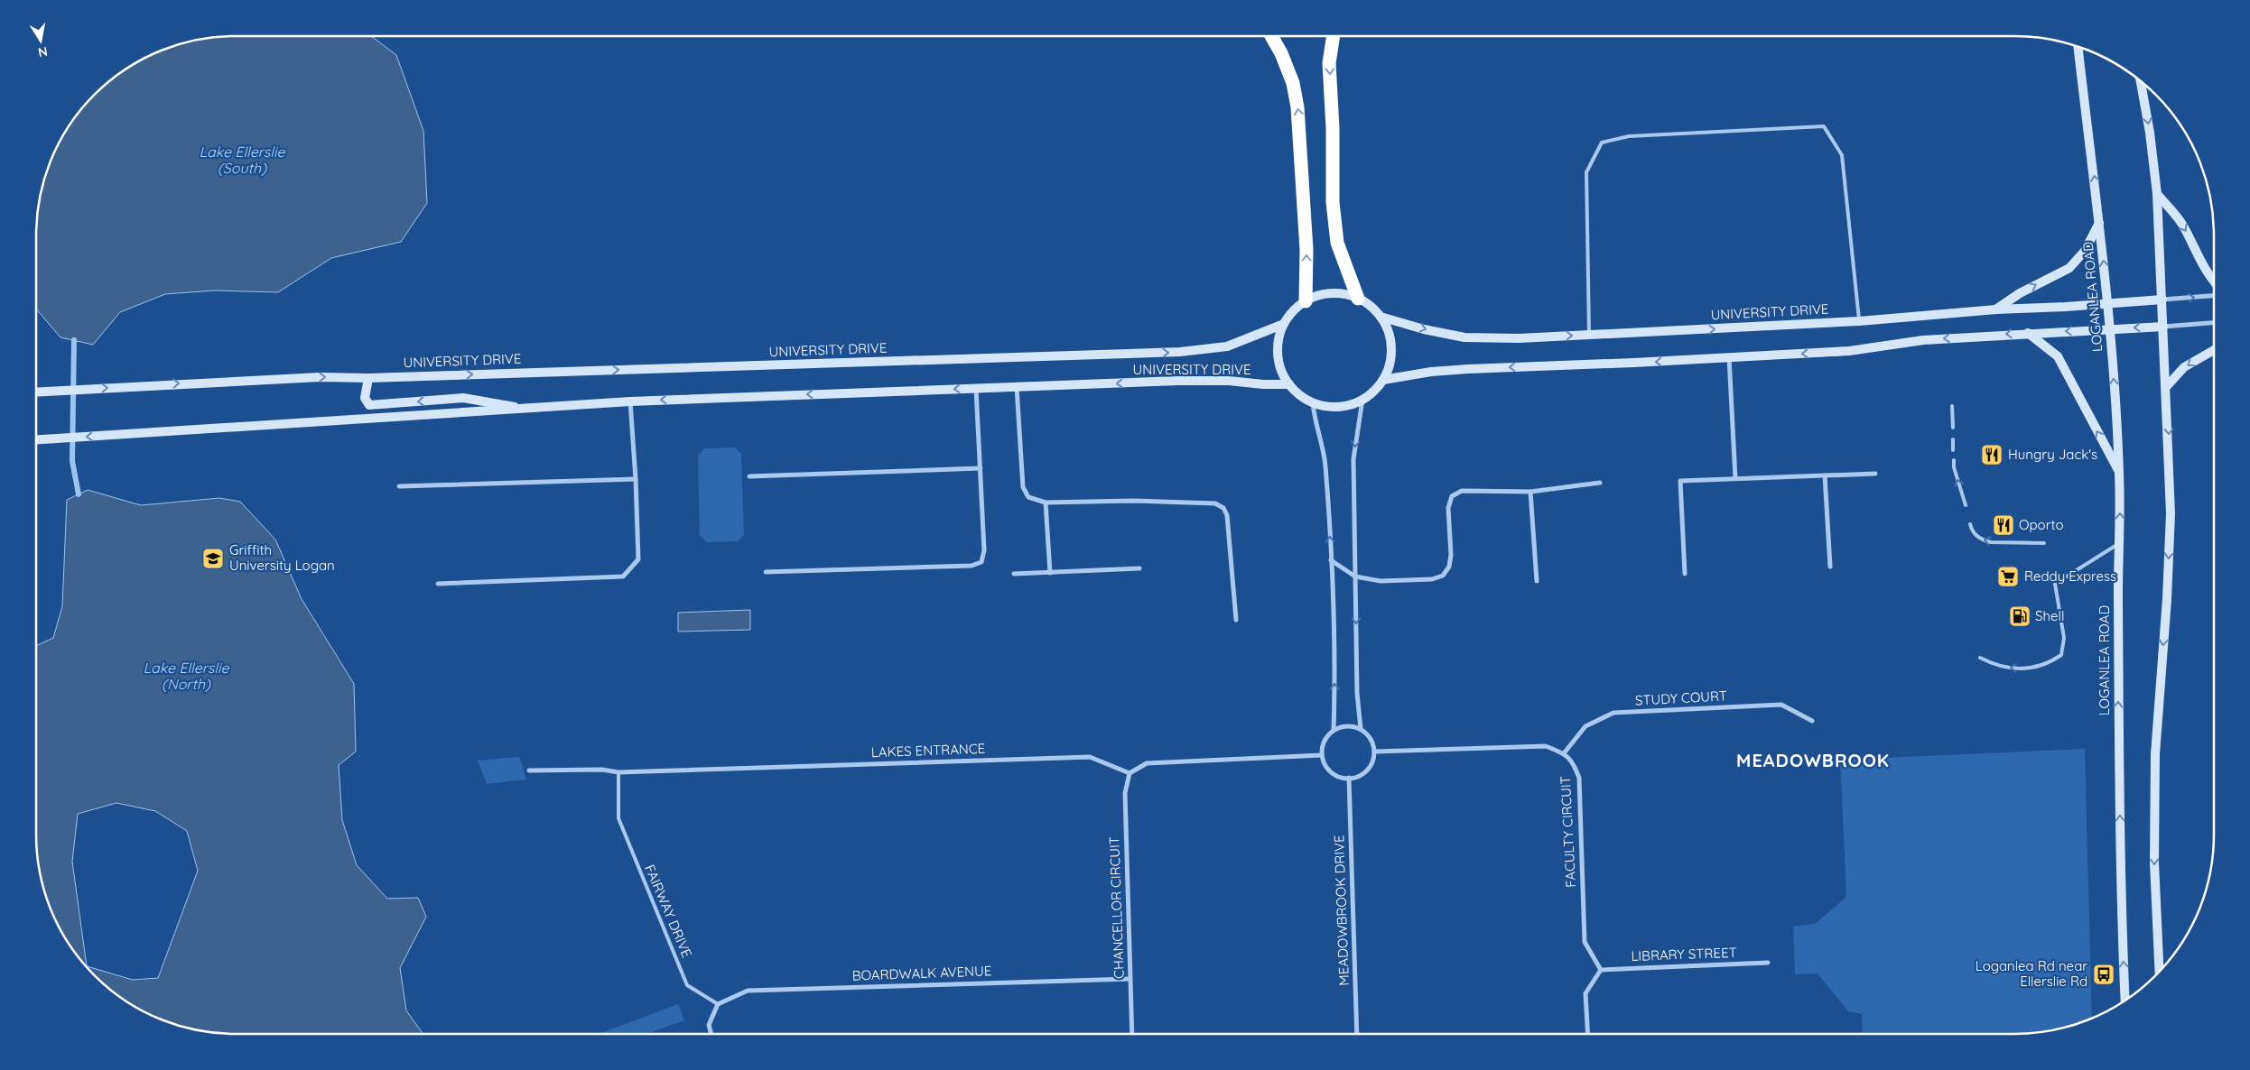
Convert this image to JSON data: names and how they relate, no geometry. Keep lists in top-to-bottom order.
{
  "streets": {
    "main road": ["LOGANLEA ROAD", "UNIVERSITY DRIVE"],
    "street": [
      "STUDY COURT",
      "LAKES ENTRANCE",
      "FACULTY CIRCUIT",
      "CHANCELLOR CIRCUIT",
      "MEADOWBROOK DRIVE",
      "LIBRARY STREET",
      "BOARDWALK AVENUE"
    ],
    "lane": ["FAIRWAY DRIVE"]
  },
  "crossings": [
    ["LOGANLEA ROAD", "UNIVERSITY DRIVE"],
    ["STUDY COURT", "FACULTY CIRCUIT"],
    ["LAKES ENTRANCE", "CHANCELLOR CIRCUIT"],
    ["LAKES ENTRANCE", "FAIRWAY DRIVE"],
    ["FACULTY CIRCUIT", "LIBRARY STREET"],
    ["CHANCELLOR CIRCUIT", "BOARDWALK AVENUE"],
    ["FAIRWAY DRIVE", "BOARDWALK AVENUE"]
  ],
  "districts": ["MEADOWBROOK"],
  "water": ["Lake Ellerslie (South)", "Lake Ellerslie (North)"],
  "places": {
    "restaurant": ["Hungry Jack's", "Oporto"],
    "school or university": ["Griffith University Logan"],
    "supermarket": ["Reddy Express"],
    "fuel station": ["Shell"],
    "bus stop": ["Loganlea Rd near Ellerslie Rd"]
  },
  "north": "bottom"
}
